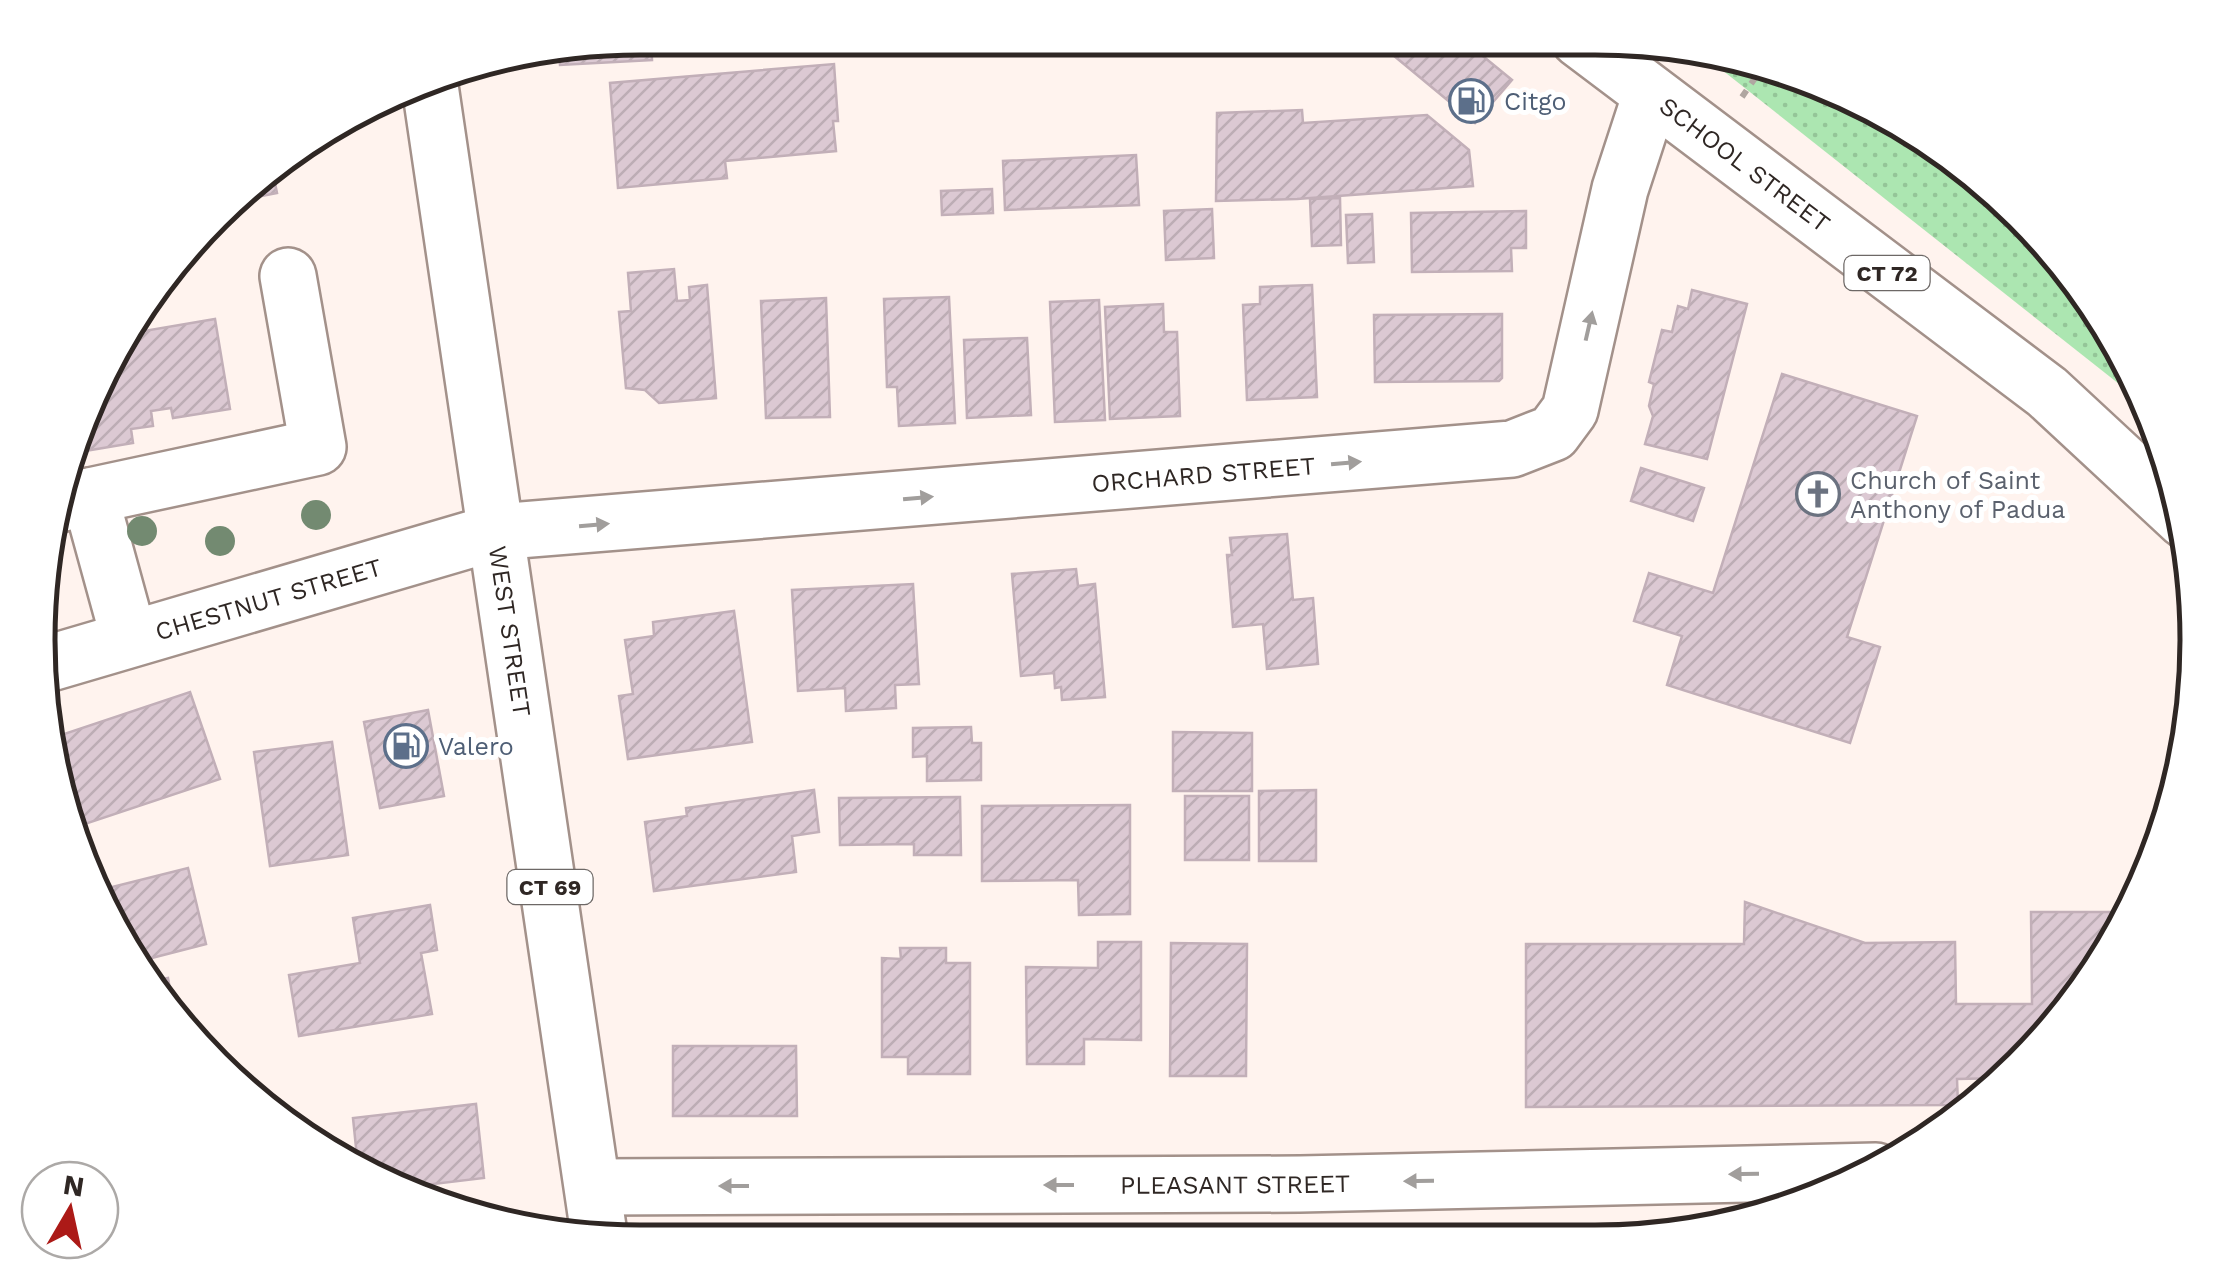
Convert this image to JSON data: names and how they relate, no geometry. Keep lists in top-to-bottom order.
{
  "streets": {
    "main road": [
      "SCHOOL STREET",
      "CT 72",
      "ORCHARD STREET",
      "CHESTNUT STREET",
      "WEST STREET",
      "CT 69",
      "PLEASANT STREET"
    ]
  },
  "crossings": [
    ["SCHOOL STREET", "ORCHARD STREET"],
    ["ORCHARD STREET", "CHESTNUT STREET"],
    ["ORCHARD STREET", "WEST STREET"],
    ["CHESTNUT STREET", "WEST STREET"],
    ["WEST STREET", "PLEASANT STREET"]
  ],
  "one_way": ["ORCHARD STREET", "PLEASANT STREET"],
  "places": {
    "fuel station": ["Citgo", "Valero"],
    "church": ["Church of Saint Anthony of Padua"]
  },
  "north": "top"
}
